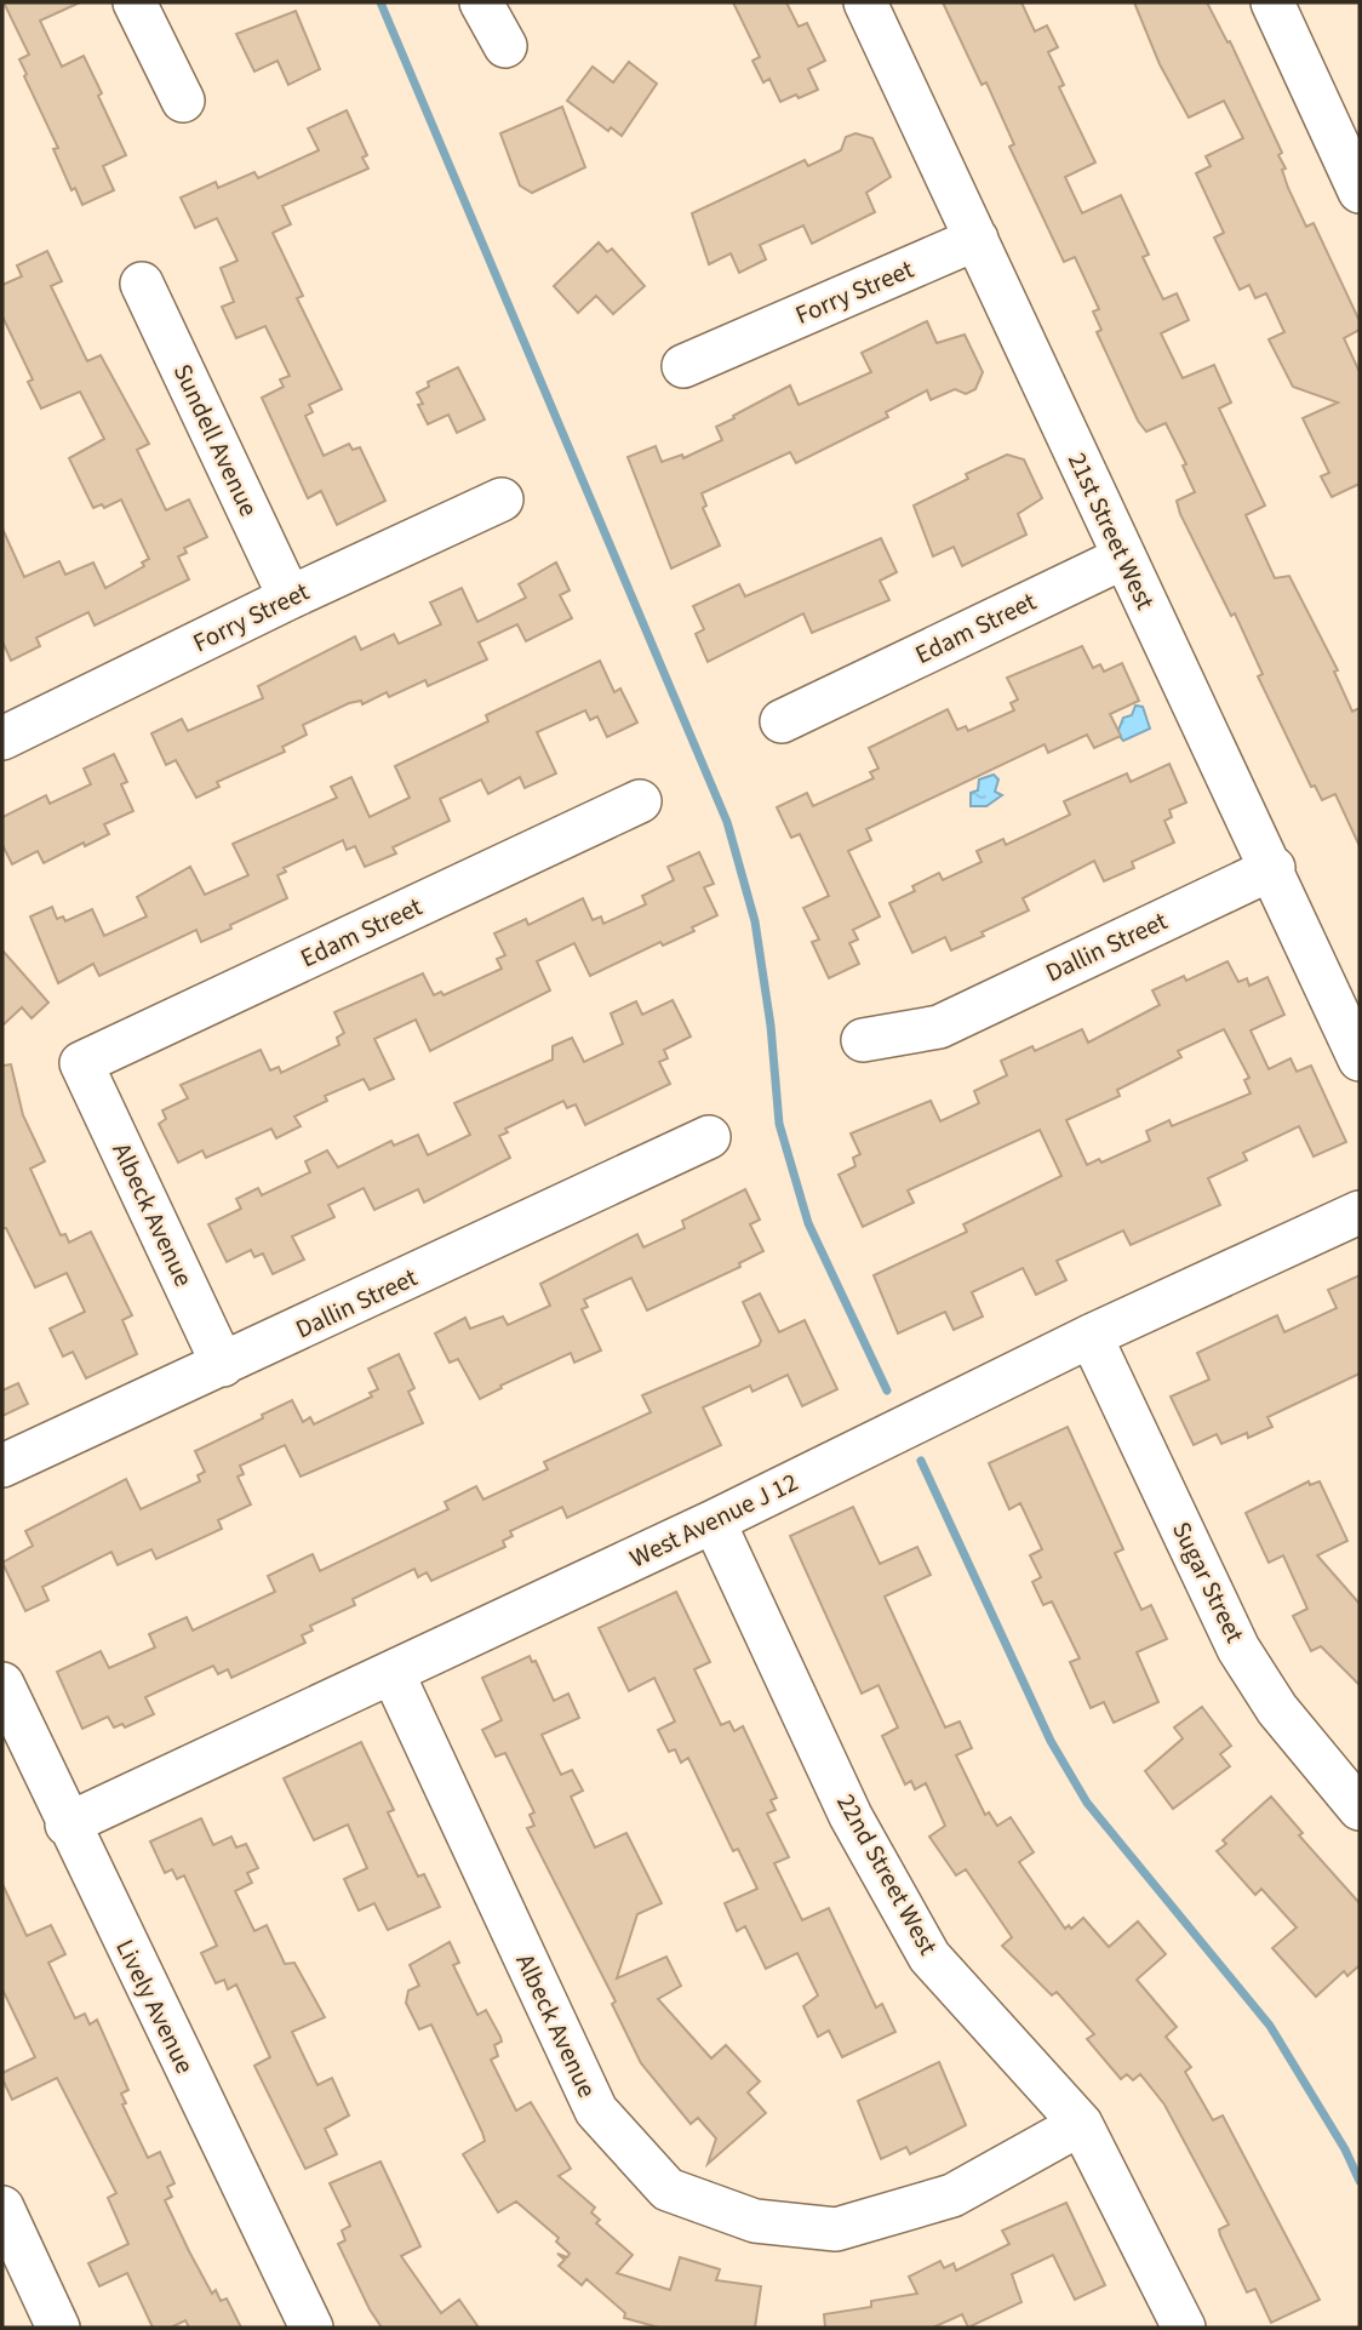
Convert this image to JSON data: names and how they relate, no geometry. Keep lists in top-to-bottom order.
{
  "streets": {
    "street": [
      "Forry Street",
      "Sundell Avenue",
      "21st Street West",
      "Edam Street",
      "Dallin Street",
      "Albeck Avenue",
      "West Avenue J 12",
      "Sugar Street",
      "22nd Street West",
      "Lively Avenue"
    ]
  },
  "crossings": [
    ["Forry Street", "Sundell Avenue"],
    ["Forry Street", "21st Street West"],
    ["21st Street West", "Edam Street"],
    ["21st Street West", "Dallin Street"],
    ["Edam Street", "Albeck Avenue"],
    ["Dallin Street", "Albeck Avenue"],
    ["Albeck Avenue", "West Avenue J 12"],
    ["Albeck Avenue", "22nd Street West"],
    ["West Avenue J 12", "Sugar Street"],
    ["West Avenue J 12", "22nd Street West"],
    ["West Avenue J 12", "Lively Avenue"]
  ]
}
